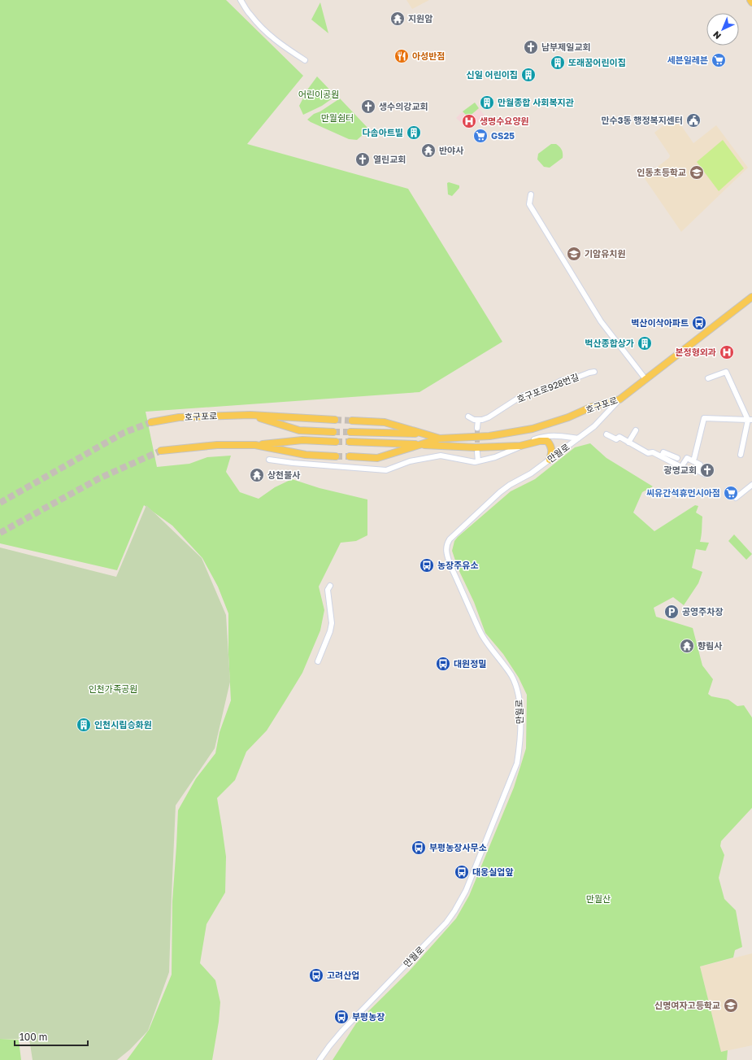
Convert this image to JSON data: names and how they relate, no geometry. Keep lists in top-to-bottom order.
{
  "streets": {
    "main road": ["호구포로"],
    "street": ["호구포로928번길", "만월로"]
  },
  "crossings": [
    ["호구포로", "만월로"]
  ],
  "parks": [
    "어린이공원",
    "만월쉼터",
    "인천가족공원",
    "만월산"
  ],
  "places": {
    "temple": [
      "지원암",
      "반야사",
      "상천불사",
      "향림사"
    ],
    "church": [
      "남부제일교회",
      "생수의강교회",
      "열린교회",
      "광명교회"
    ],
    "restaurant": ["아성반점"],
    "supermarket": ["세븐일레븐", "GS25", "씨유간석휴먼시아점"],
    "building": [
      "또래꿈어린이집",
      "신일 어린이집",
      "만월종합 사회복지관",
      "다솜아트빌",
      "벅산종합상가",
      "인천시립승화원"
    ],
    "public building": ["만수3동 행정복지센터"],
    "hospital": ["생명수요양원", "본정형외과"],
    "school or university": ["인동초등학교", "기암유치원", "신명여자고등학교"],
    "bus stop": [
      "벽산이삭아파트",
      "농장주유소",
      "대원정밀",
      "부평농장사무소",
      "대웅실업앞",
      "고려산업",
      "부평농장"
    ],
    "parking": ["공영주차장"]
  },
  "scale_bar": "100 m",
  "north": "bottom left"
}
